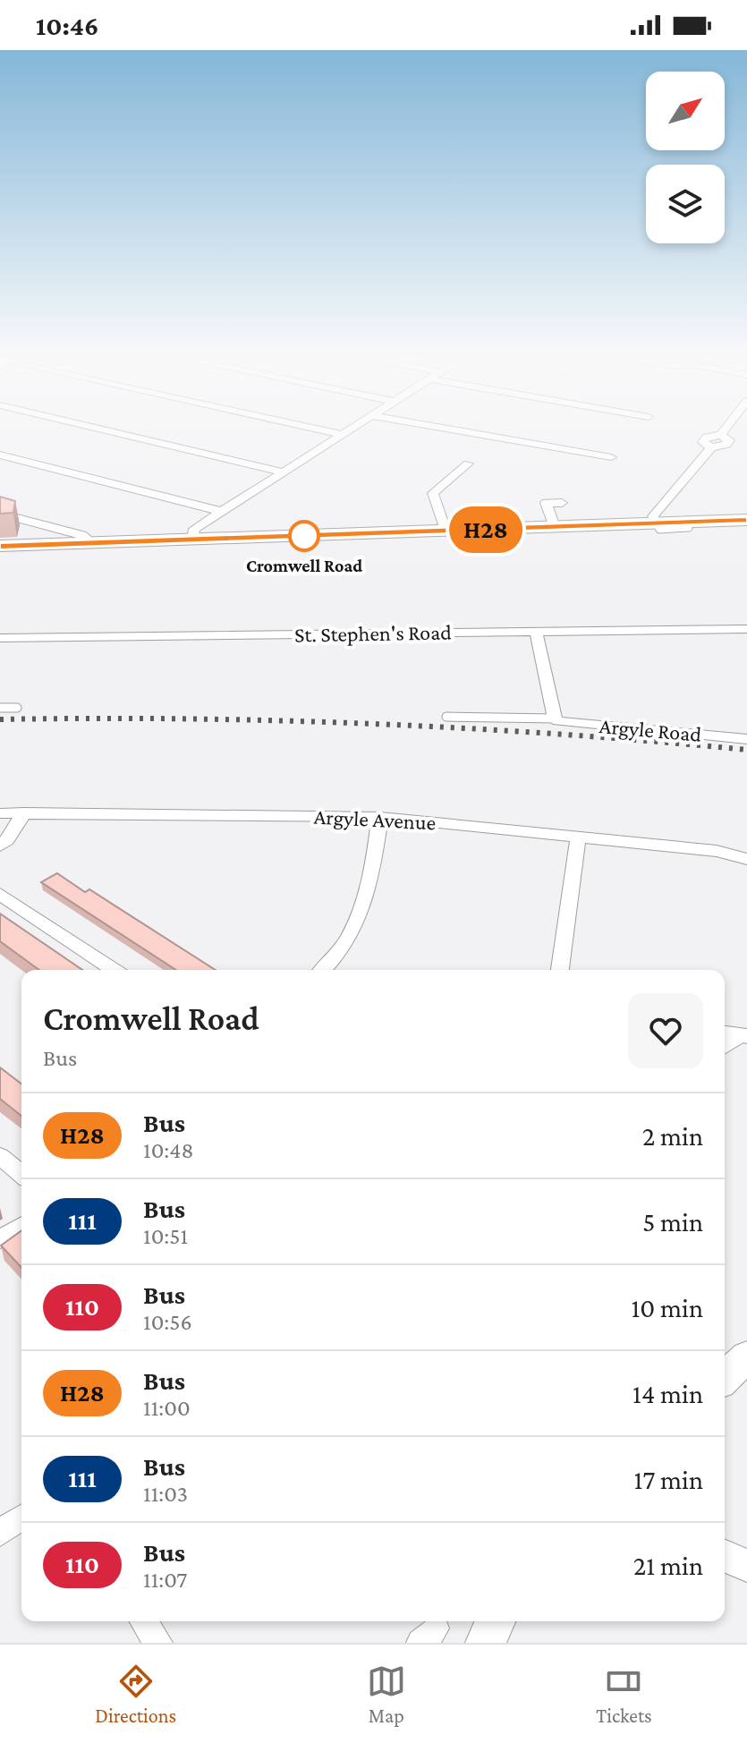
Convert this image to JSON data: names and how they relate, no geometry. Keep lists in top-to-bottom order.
{
  "streets": {
    "street": ["St. Stephen's Road", "Argyle Road", "Argyle Avenue"]
  },
  "places": ["Cromwell Road"],
  "lines": ["bus line H28"],
  "north": "top right",
  "page": {
    "status": "10:46",
    "on_map": "H28",
    "heading": ["Cromwell Road", "Bus"],
    "list": [
      {
        "mark": "H28",
        "name": "Bus",
        "note": "10:48",
        "value": "2 min"
      },
      {
        "mark": "111",
        "name": "Bus",
        "note": "10:51",
        "value": "5 min"
      },
      {
        "mark": "110",
        "name": "Bus",
        "note": "10:56",
        "value": "10 min"
      },
      {
        "mark": "H28",
        "name": "Bus",
        "note": "11:00",
        "value": "14 min"
      },
      {
        "mark": "111",
        "name": "Bus",
        "note": "11:03",
        "value": "17 min"
      },
      {
        "mark": "110",
        "name": "Bus",
        "note": "11:07",
        "value": "21 min"
      }
    ],
    "tabs": ["Directions", "Map", "Tickets"]
  }
}
